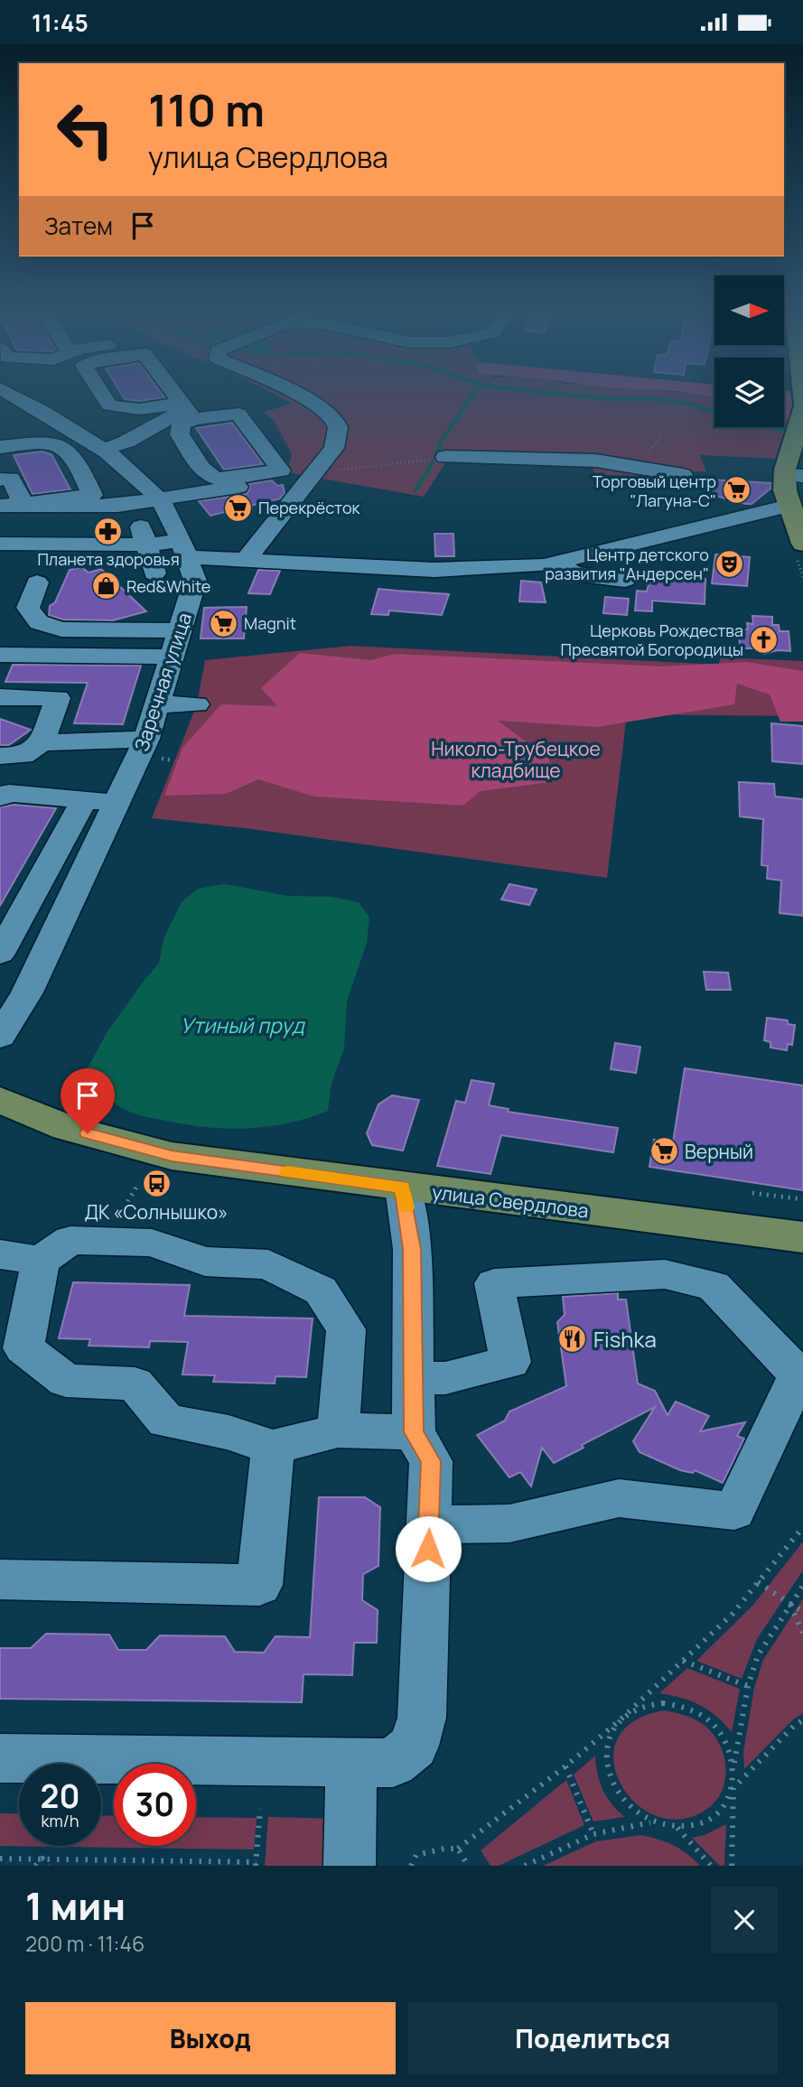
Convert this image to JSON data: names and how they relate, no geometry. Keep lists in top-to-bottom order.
{
  "streets": {
    "main road": ["улица Свердлова"],
    "street": ["Заречная улица"]
  },
  "water": ["Утиный пруд"],
  "parks": ["Николо-Трубецкое кладбище"],
  "places": {
    "supermarket": [
      "Торговый центр \"Лагуна-С\"",
      "Перекрёсток",
      "Magnit",
      "Верный"
    ],
    "pharmacy": ["Планета здоровья"],
    "theatre": ["Центр детского развития \"Андерсен\""],
    "shop": ["Red&White"],
    "church": ["Церковь Рождества Пресвятой Богородицы"],
    "bus stop": ["ДК «Солнышко»"],
    "restaurant": ["Fishka"]
  },
  "north": "right",
  "page": {
    "status": "11:45",
    "turn": ["110 m", "улица Свердлова"],
    "then": "Затем",
    "speed": "20 km/h",
    "limit": "30",
    "heading": ["1 мин", "200 m · 11:46"],
    "buttons": ["Выход", "Поделиться"]
  }
}
